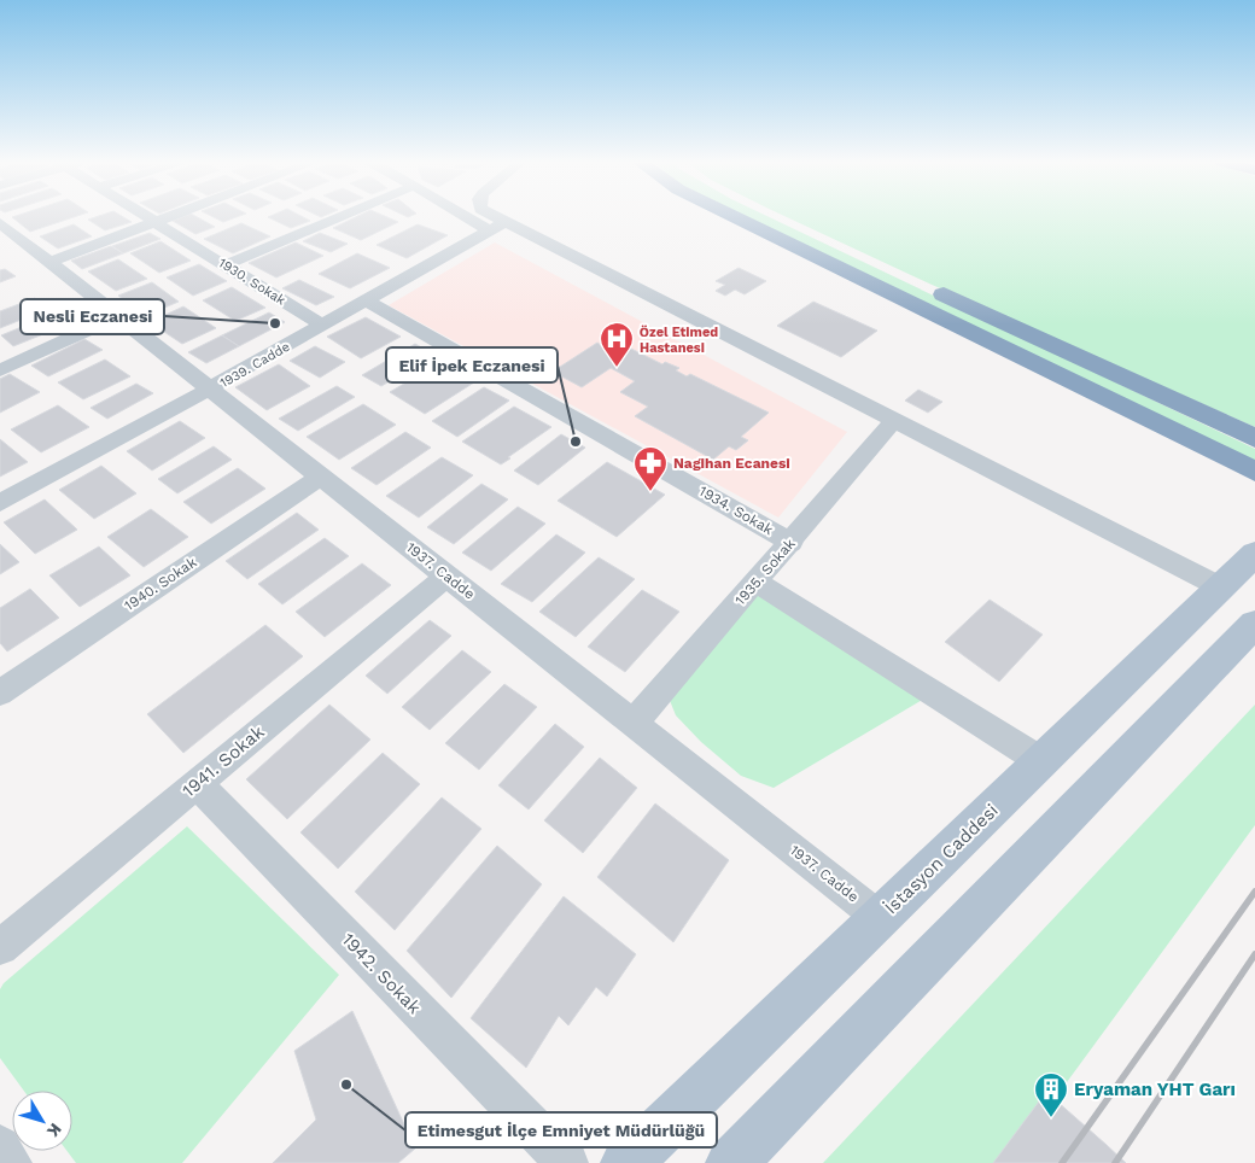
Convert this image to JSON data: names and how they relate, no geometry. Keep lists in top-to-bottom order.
{
  "streets": {
    "main road": ["İstasyon Caddesi"],
    "street": [
      "1930. Sokak",
      "1939. Cadde",
      "1934. Sokak",
      "1937. Cadde",
      "1935. Sokak",
      "1940. Sokak",
      "1941. Sokak",
      "1942. Sokak"
    ]
  },
  "crossings": [
    ["1930. Sokak", "1939. Cadde"],
    ["1939. Cadde", "1934. Sokak"],
    ["1939. Cadde", "1937. Cadde"],
    ["1934. Sokak", "1935. Sokak"],
    ["1937. Cadde", "1935. Sokak"],
    ["1937. Cadde", "1940. Sokak"],
    ["1937. Cadde", "1941. Sokak"],
    ["1937. Cadde", "İstasyon Caddesi"],
    ["1941. Sokak", "1942. Sokak"]
  ],
  "places": {
    "other": ["Nesli Eczanesi", "Elif İpek Eczanesi", "Etimesgut İlçe Emniyet Müdürlüğü"],
    "hospital": ["Özel Etimed Hastanesi"],
    "pharmacy": ["Nagihan Ecanesi"],
    "building": ["Eryaman YHT Garı"]
  },
  "north": "bottom right"
}
